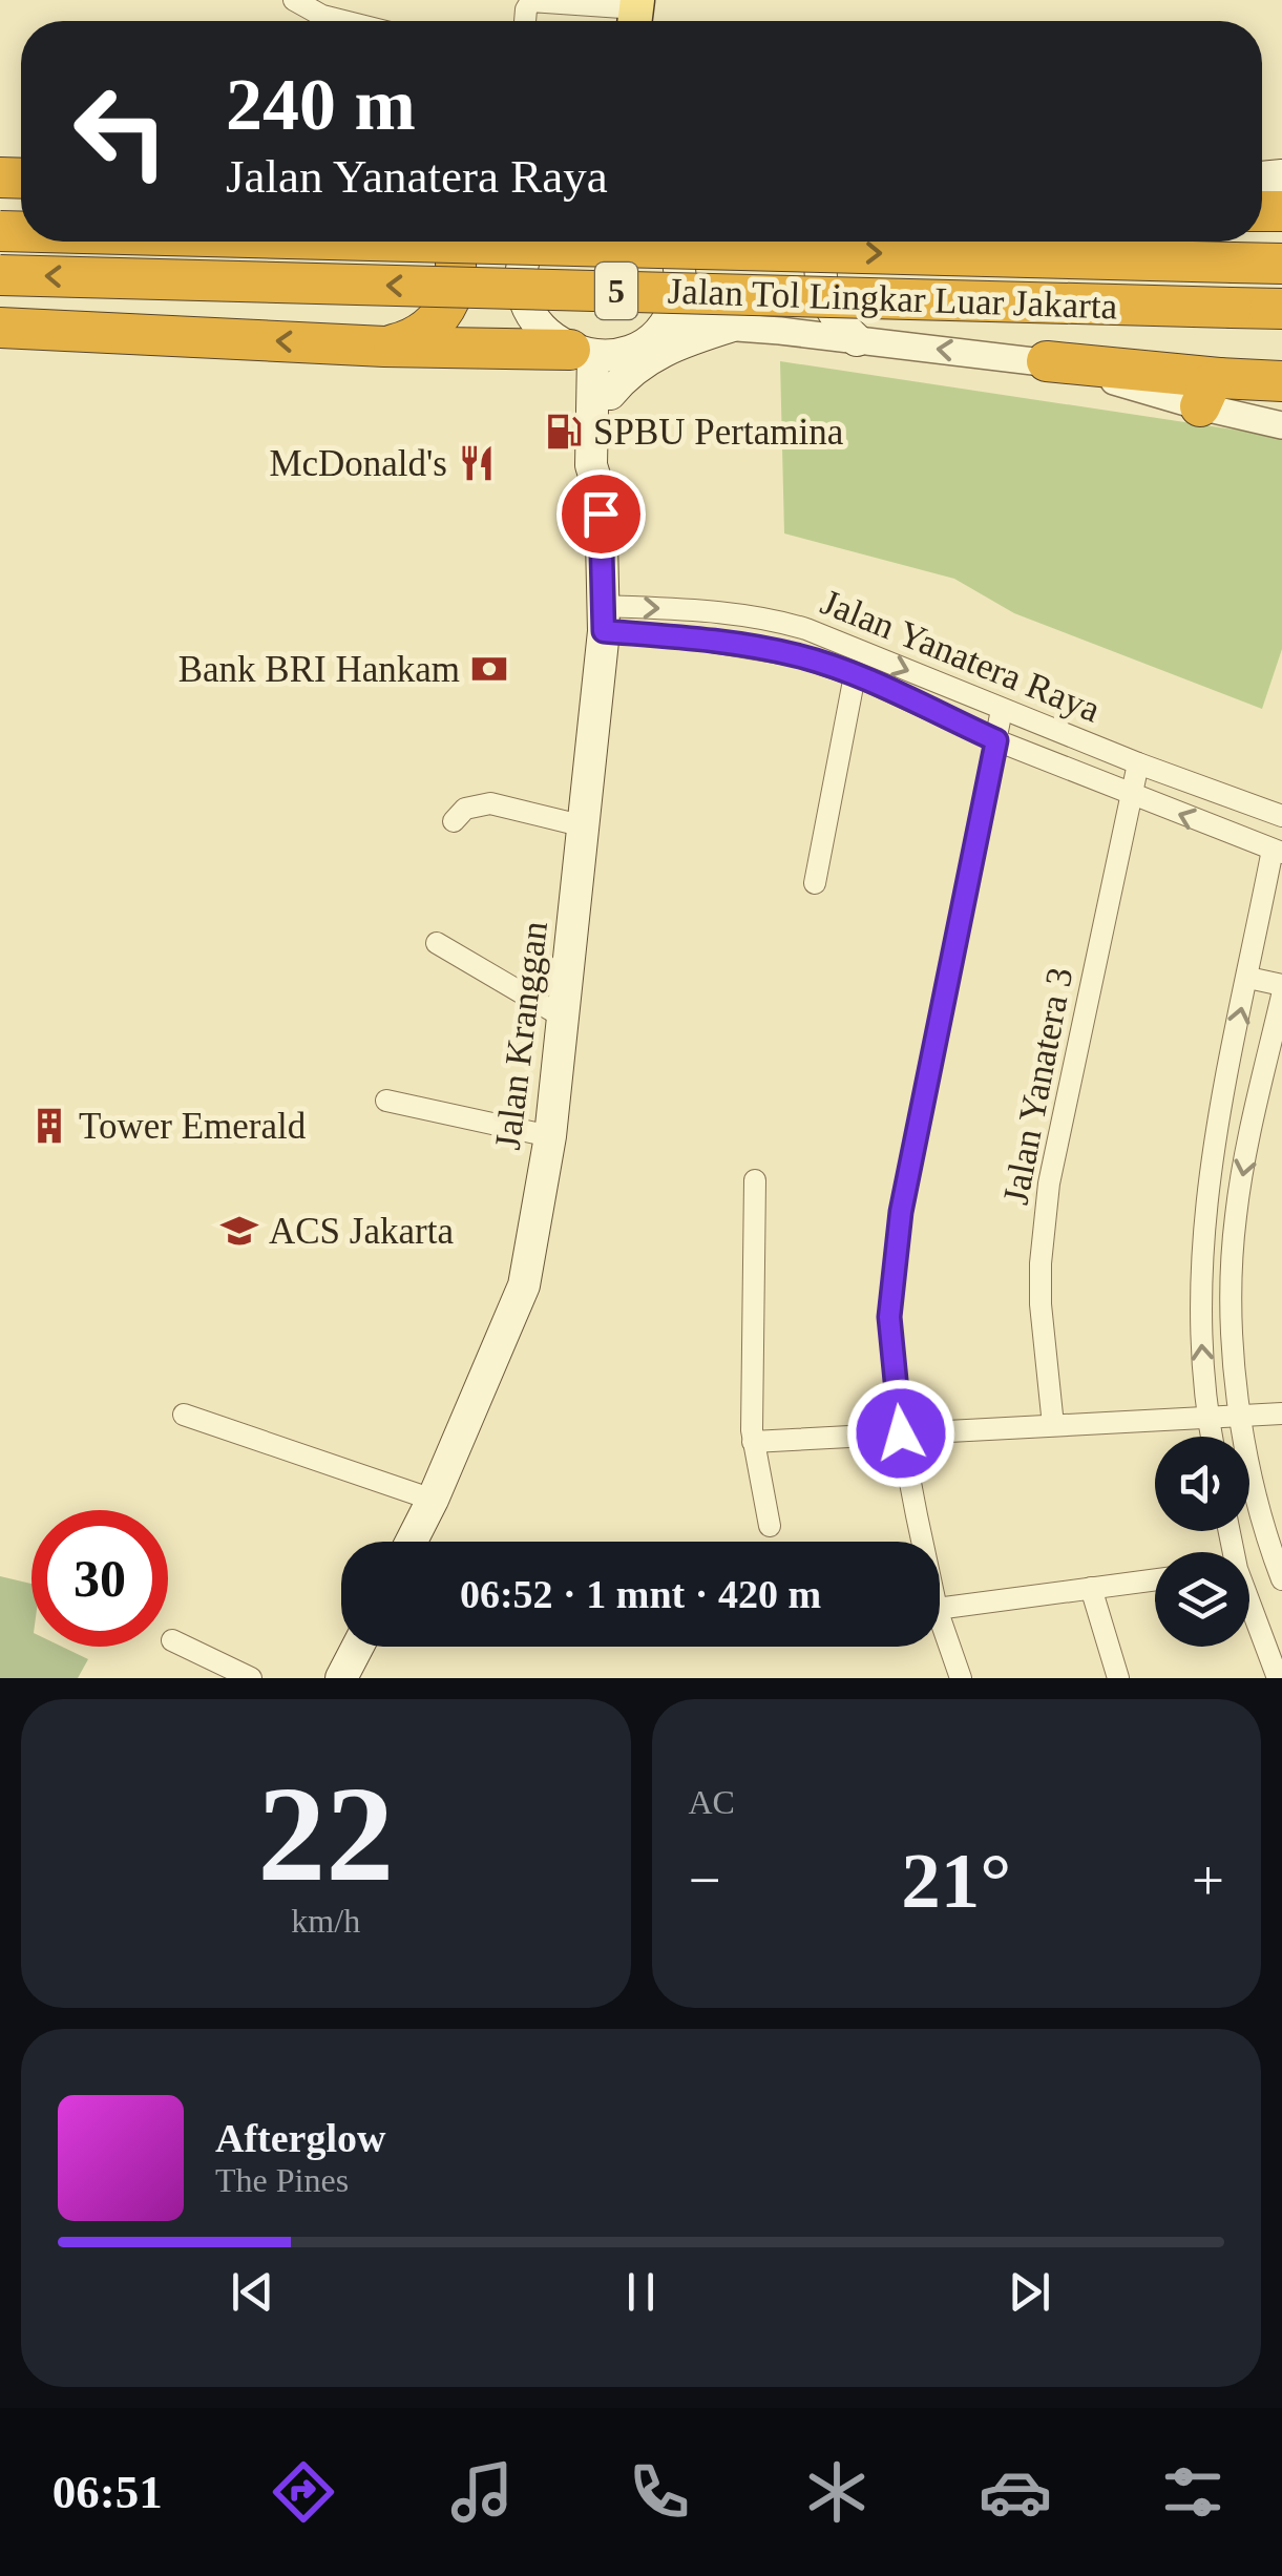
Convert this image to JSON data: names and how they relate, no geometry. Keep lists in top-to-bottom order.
{
  "streets": {
    "highway": ["5", "Jalan Tol Lingkar Luar Jakarta"],
    "main road": ["Jalan Kranggan"],
    "street": ["Jalan Yanatera Raya", "Jalan Yanatera 3"]
  },
  "crossings": [
    ["Jalan Yanatera Raya", "Jalan Kranggan"],
    ["Jalan Yanatera Raya", "Jalan Yanatera 3"]
  ],
  "places": {
    "fuel station": ["SPBU Pertamina"],
    "restaurant": ["McDonald's"],
    "bank": ["Bank BRI Hankam"],
    "building": ["Tower Emerald"],
    "school or university": ["ACS Jakarta"]
  },
  "page": {
    "turn": ["240 m", "Jalan Yanatera Raya"],
    "limit": "30",
    "trip": "06:52 · 1 mnt · 420 m",
    "tile": [
      ["22", "km/h"],
      "AC"
    ],
    "heat": ["−", "21°", "+"],
    "song": ["Afterglow", "The Pines"],
    "tabs": "06:51"
  }
}
